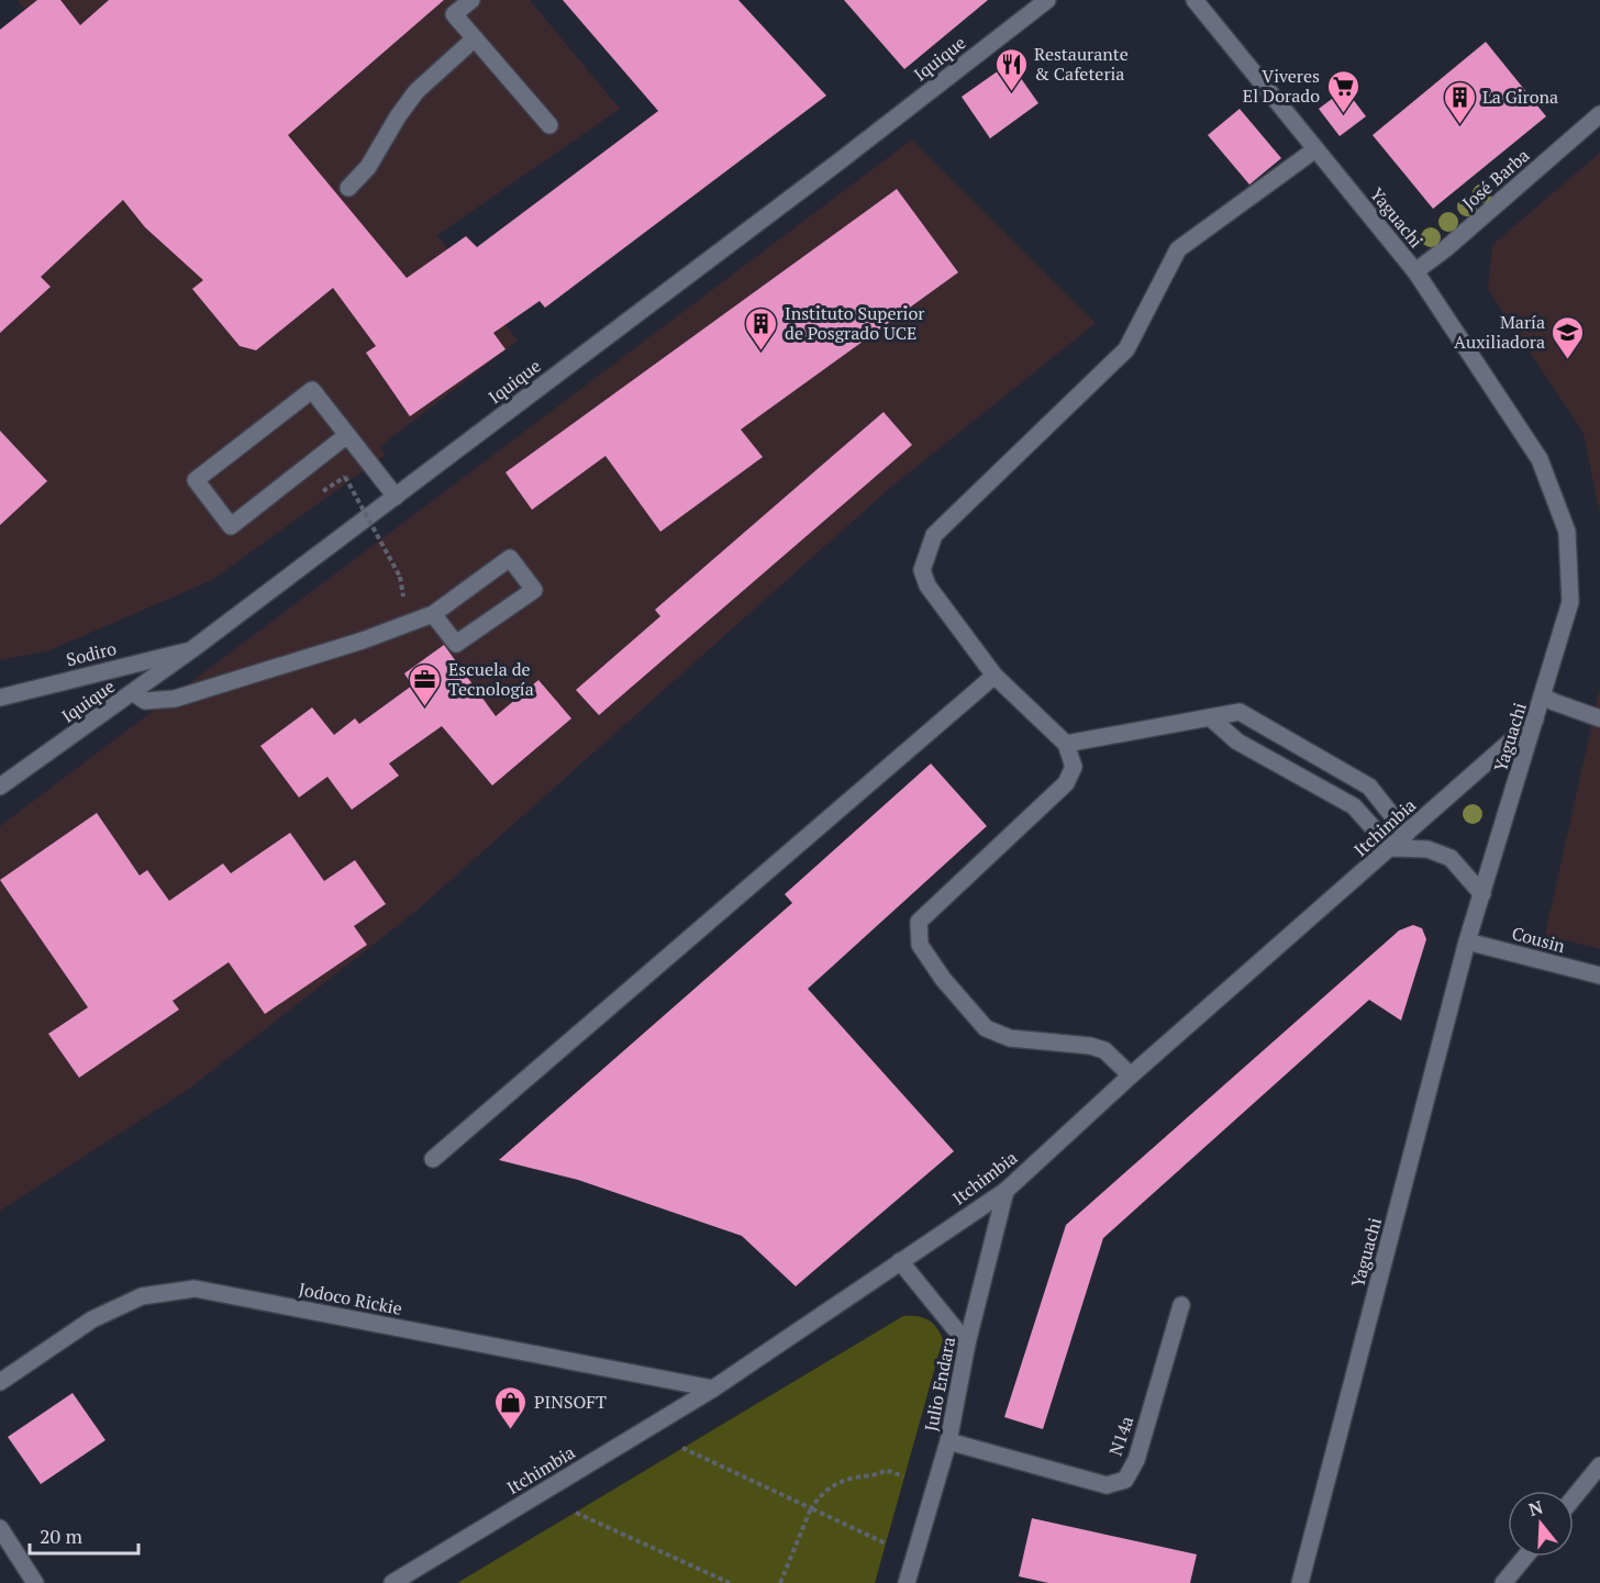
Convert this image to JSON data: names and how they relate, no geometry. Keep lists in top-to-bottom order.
{
  "streets": {
    "street": [
      "Iquique",
      "José Barba",
      "Yaguachi",
      "Sodiro",
      "Itchimbia",
      "Cousin",
      "Jodoco Rickie",
      "Julio Endara",
      "N14a"
    ]
  },
  "crossings": [
    ["Iquique", "Sodiro"],
    ["José Barba", "Yaguachi"],
    ["Yaguachi", "Itchimbia"],
    ["Yaguachi", "Cousin"],
    ["Itchimbia", "Jodoco Rickie"],
    ["Itchimbia", "Julio Endara"],
    ["Julio Endara", "N14a"]
  ],
  "places": {
    "restaurant": ["Restaurante & Cafeteria"],
    "supermarket": ["Viveres El Dorado"],
    "building": ["La Girona", "Instituto Superior de Posgrado UCE"],
    "school or university": ["María Auxiliadora"],
    "office": ["Escuela de Tecnología"],
    "shop": ["PINSOFT"]
  },
  "scale_bar": "20 m",
  "north": "top"
}
